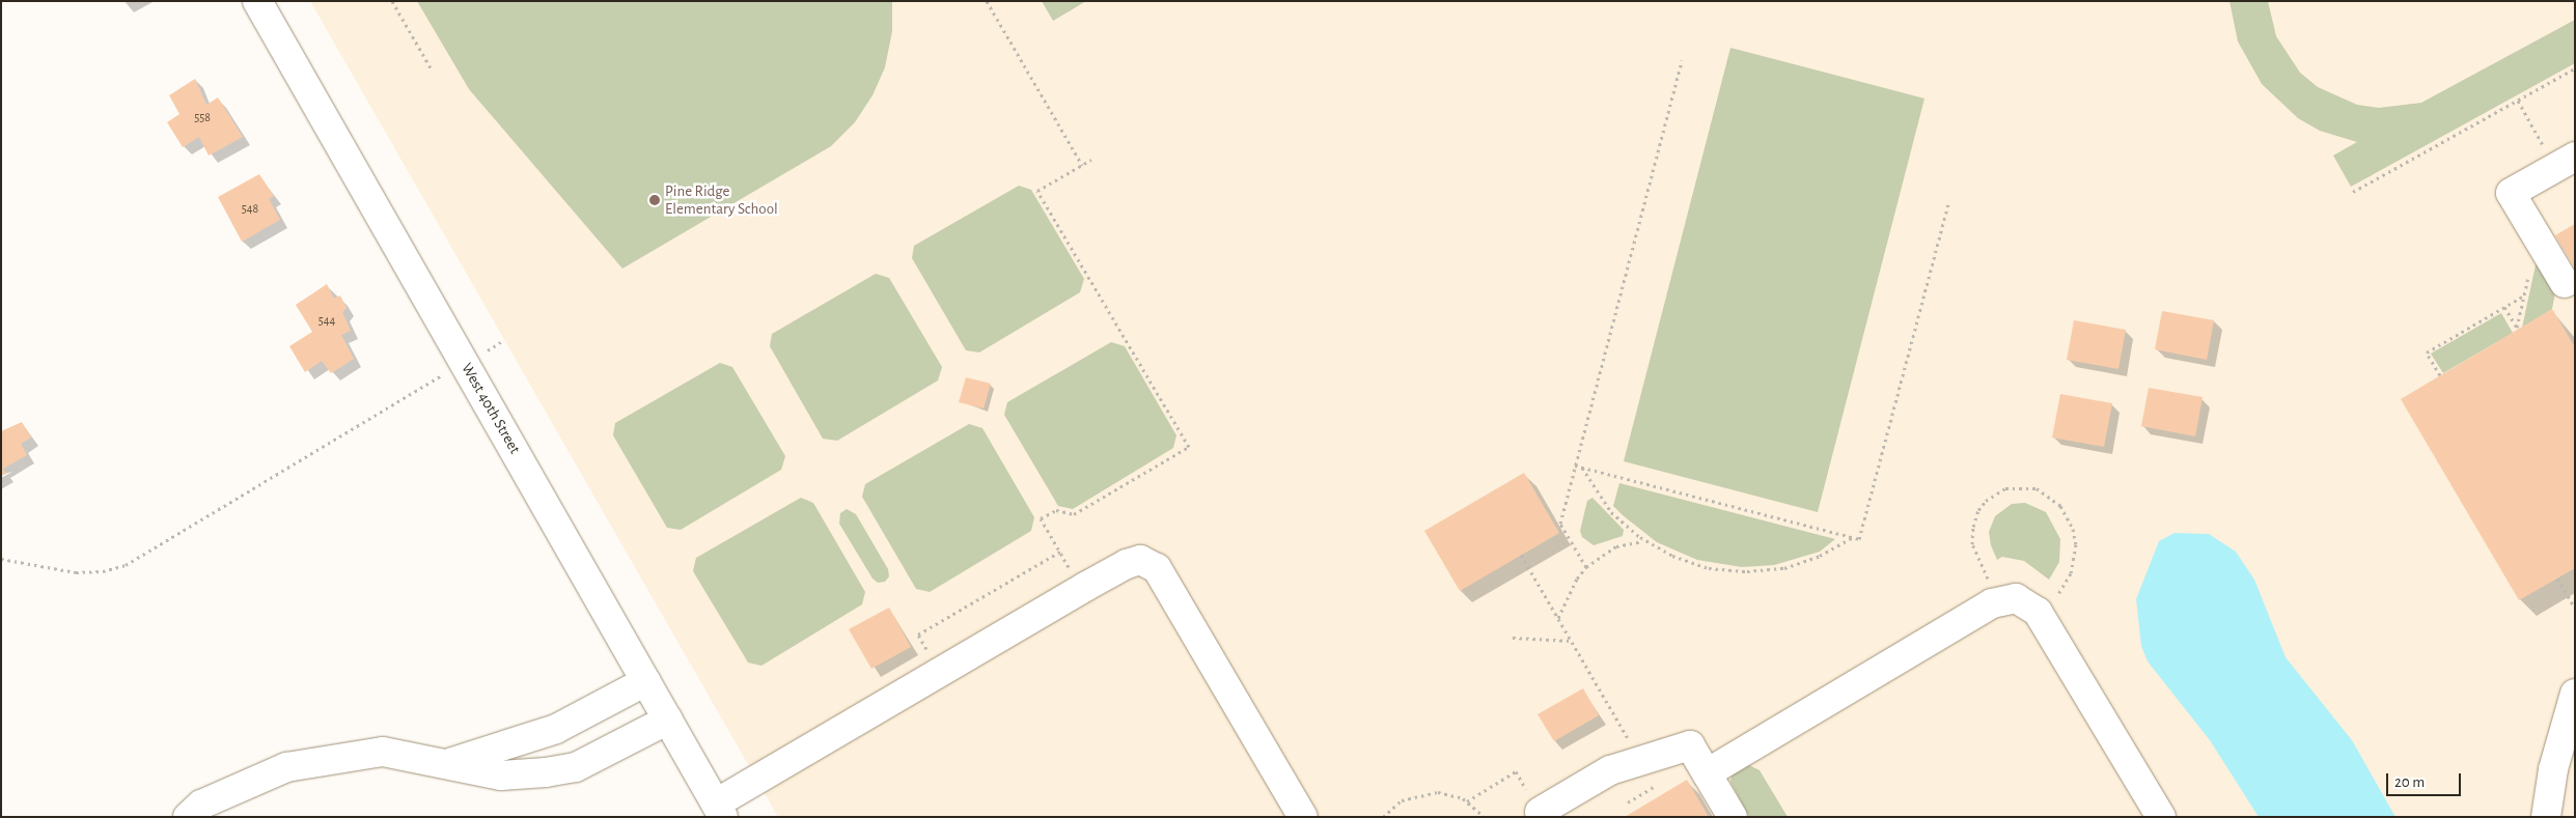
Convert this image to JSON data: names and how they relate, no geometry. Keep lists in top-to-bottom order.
{
  "streets": {
    "street": ["West 40th Street"]
  },
  "places": ["Pine Ridge Elementary School"],
  "house_numbers": ["558", "548", "544"],
  "scale_bar": "20 m"
}
